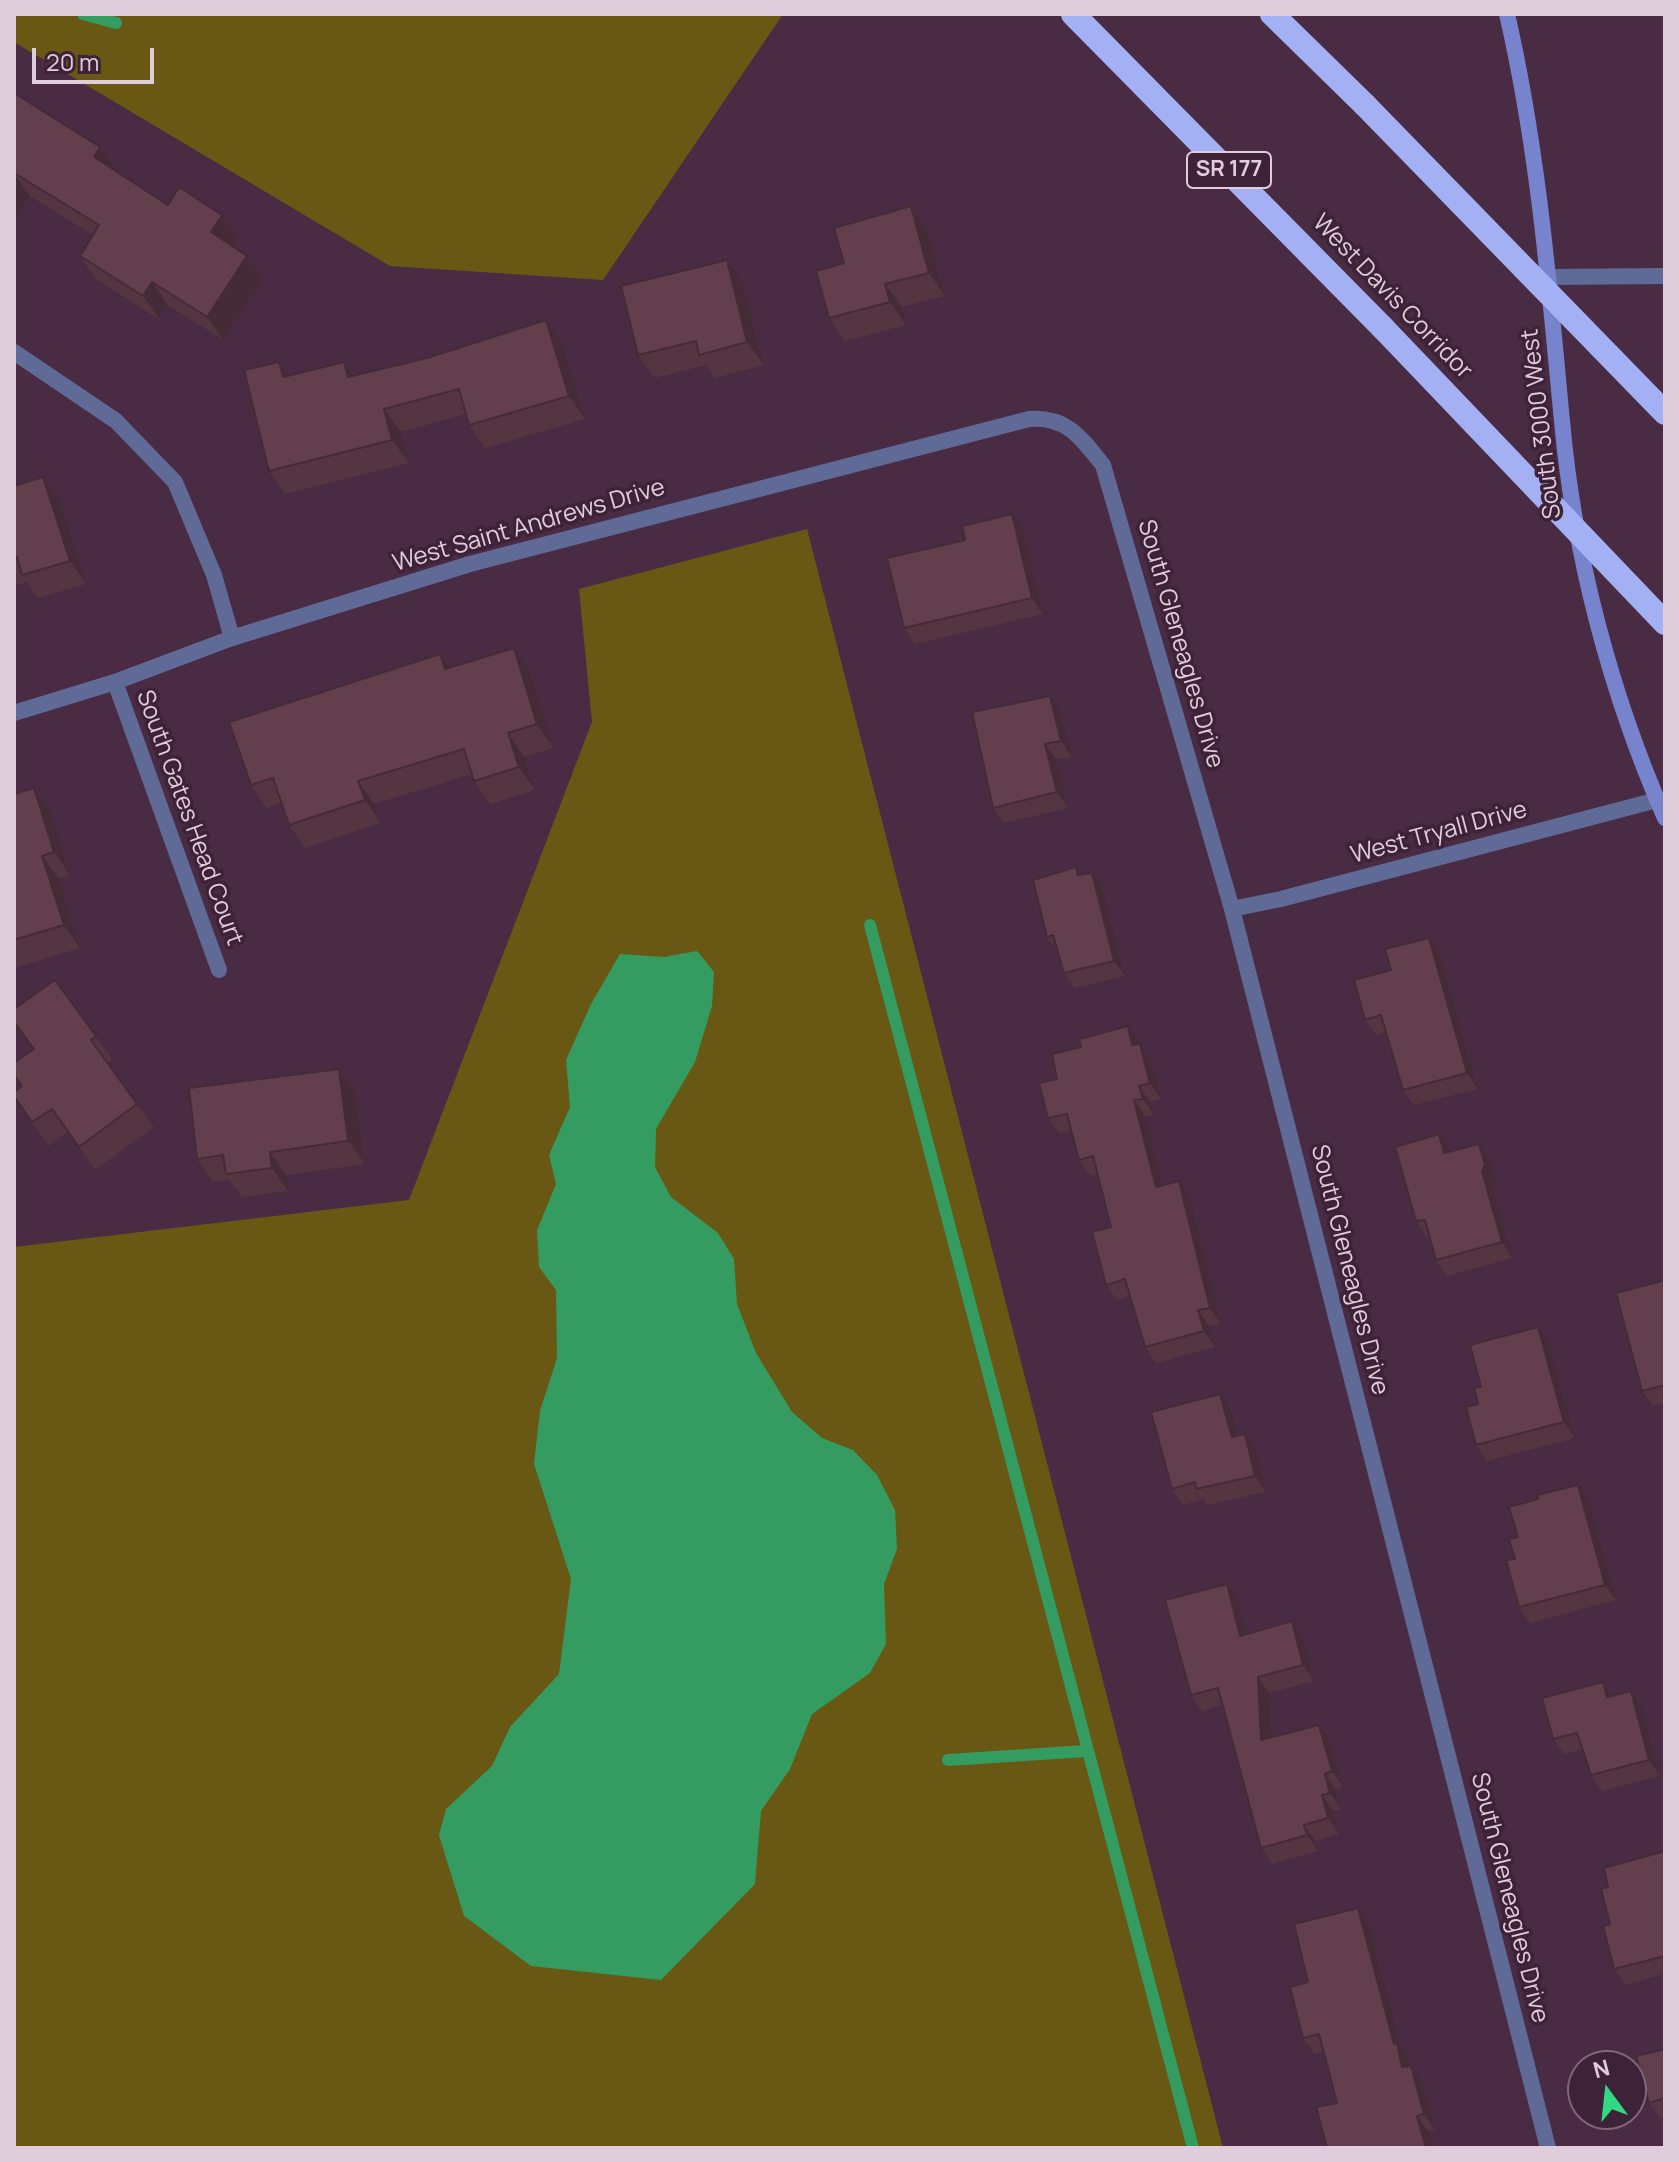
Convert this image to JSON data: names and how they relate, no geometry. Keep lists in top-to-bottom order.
{
  "streets": {
    "highway": ["SR 177", "West Davis Corridor"],
    "main road": ["South 3000 West"],
    "street": [
      "West Saint Andrews Drive",
      "South Gleneagles Drive",
      "South Gates Head Court",
      "West Tryall Drive"
    ]
  },
  "crossings": [
    ["South 3000 West", "West Tryall Drive"],
    ["West Saint Andrews Drive", "South Gleneagles Drive"],
    ["West Saint Andrews Drive", "South Gates Head Court"],
    ["South Gleneagles Drive", "West Tryall Drive"]
  ],
  "scale_bar": "20 m",
  "north": "top"
}
